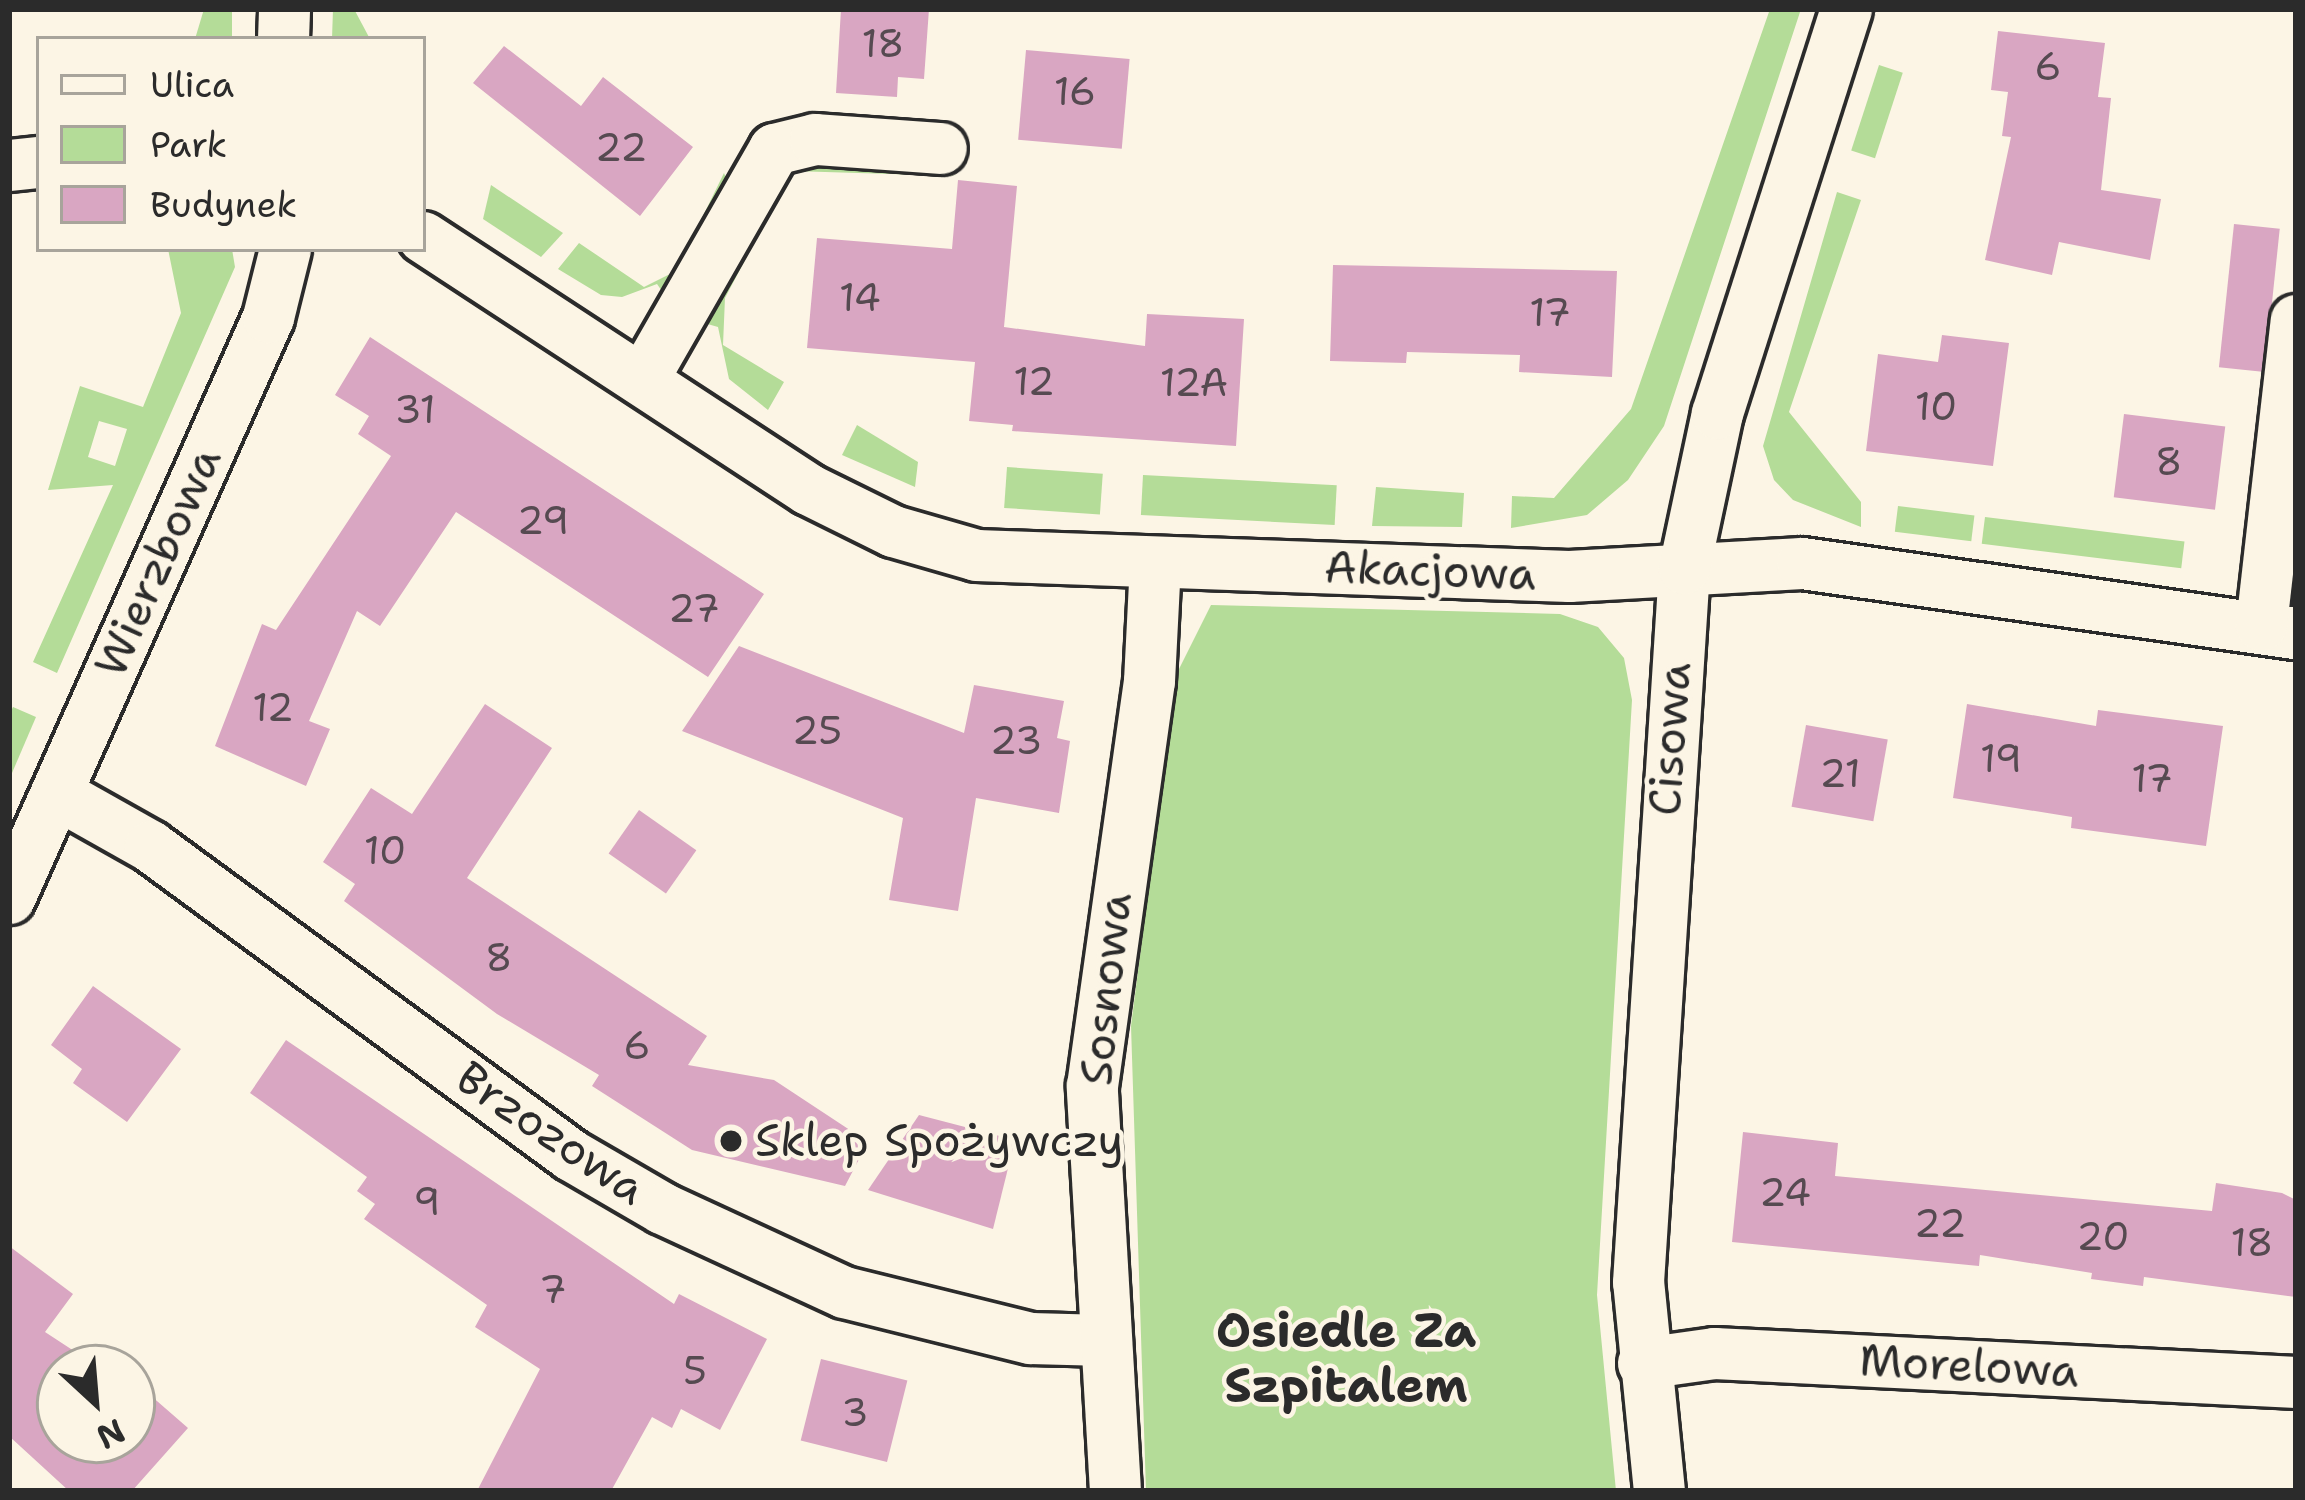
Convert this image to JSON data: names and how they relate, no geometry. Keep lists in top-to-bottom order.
{
  "streets": {
    "street": [
      "Wierzbowa",
      "Akacjowa",
      "Cisowa",
      "Sosnowa",
      "Brzozowa",
      "Morelowa"
    ]
  },
  "crossings": [
    ["Wierzbowa", "Brzozowa"],
    ["Akacjowa", "Cisowa"],
    ["Akacjowa", "Sosnowa"],
    ["Cisowa", "Morelowa"],
    ["Sosnowa", "Brzozowa"]
  ],
  "districts": ["Osiedle Za Szpitalem"],
  "places": ["Sklep Spożywczy"],
  "house_numbers": [
    "18",
    "6",
    "16",
    "22",
    "14",
    "17",
    "12",
    "12A",
    "10",
    "31",
    "8",
    "29",
    "27",
    "12",
    "25",
    "23",
    "19",
    "21",
    "17",
    "10",
    "8",
    "6",
    "24",
    "9",
    "22",
    "20",
    "18",
    "7",
    "5",
    "3"
  ],
  "legend": ["Ulica", "Park", "Budynek"],
  "north": "bottom right"
}
